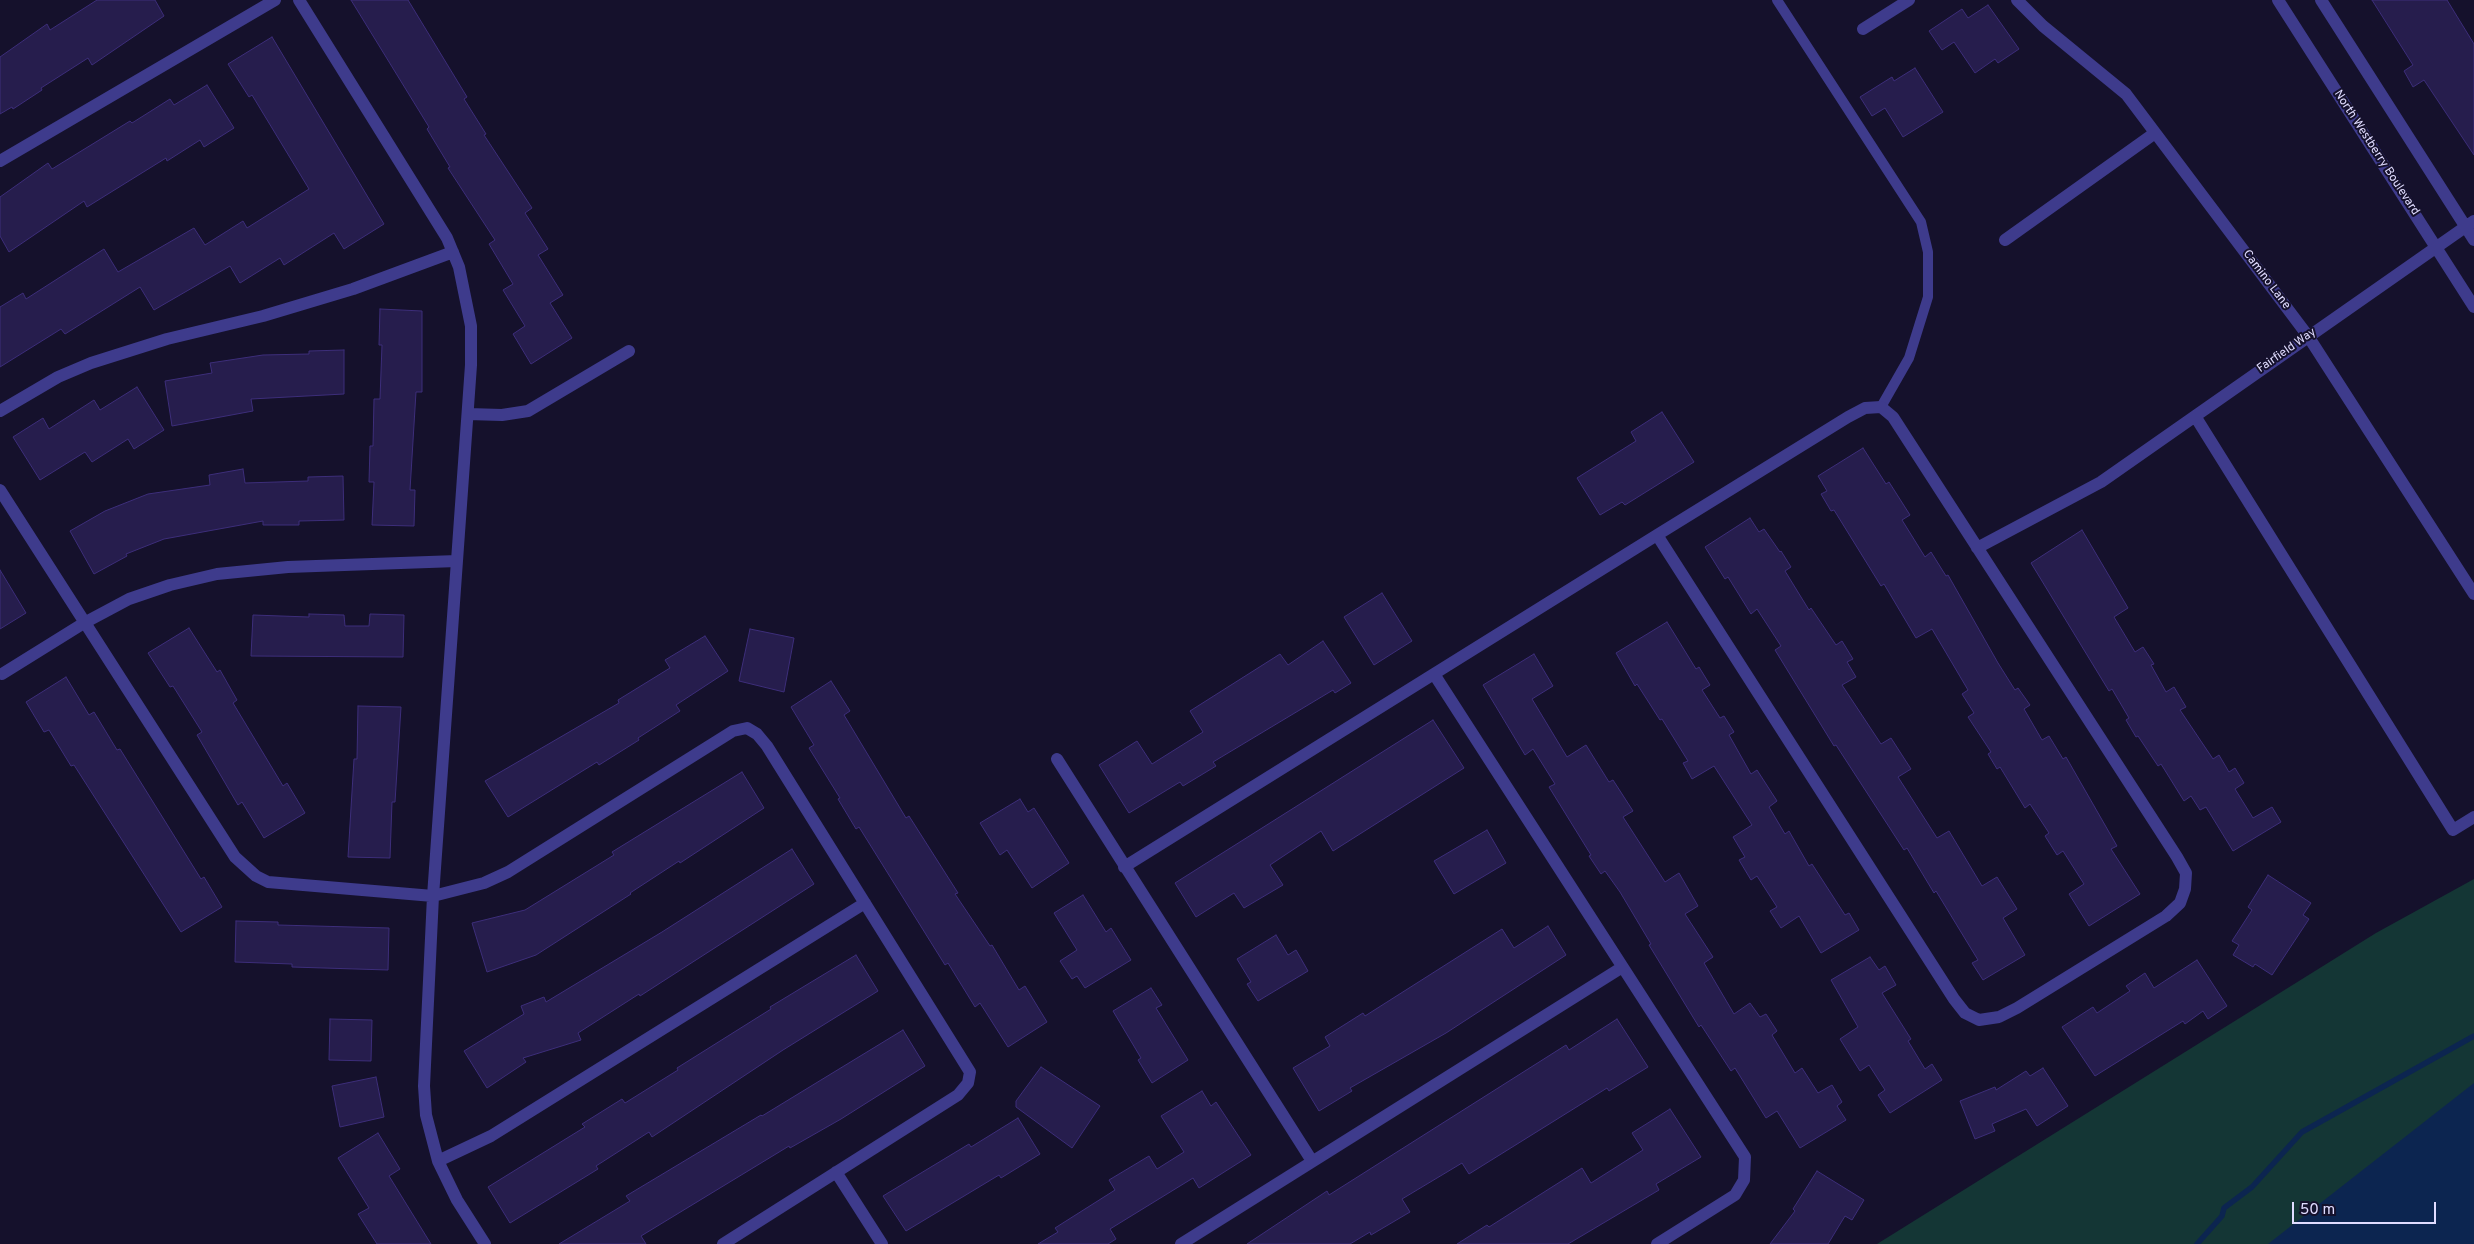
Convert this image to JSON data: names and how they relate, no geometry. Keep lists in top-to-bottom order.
{
  "streets": {
    "street": ["North Westberry Boulevard", "Camino Lane", "Fairfield Way"]
  },
  "crossings": [
    ["North Westberry Boulevard", "Fairfield Way"],
    ["Camino Lane", "Fairfield Way"]
  ],
  "scale_bar": "50 m"
}
